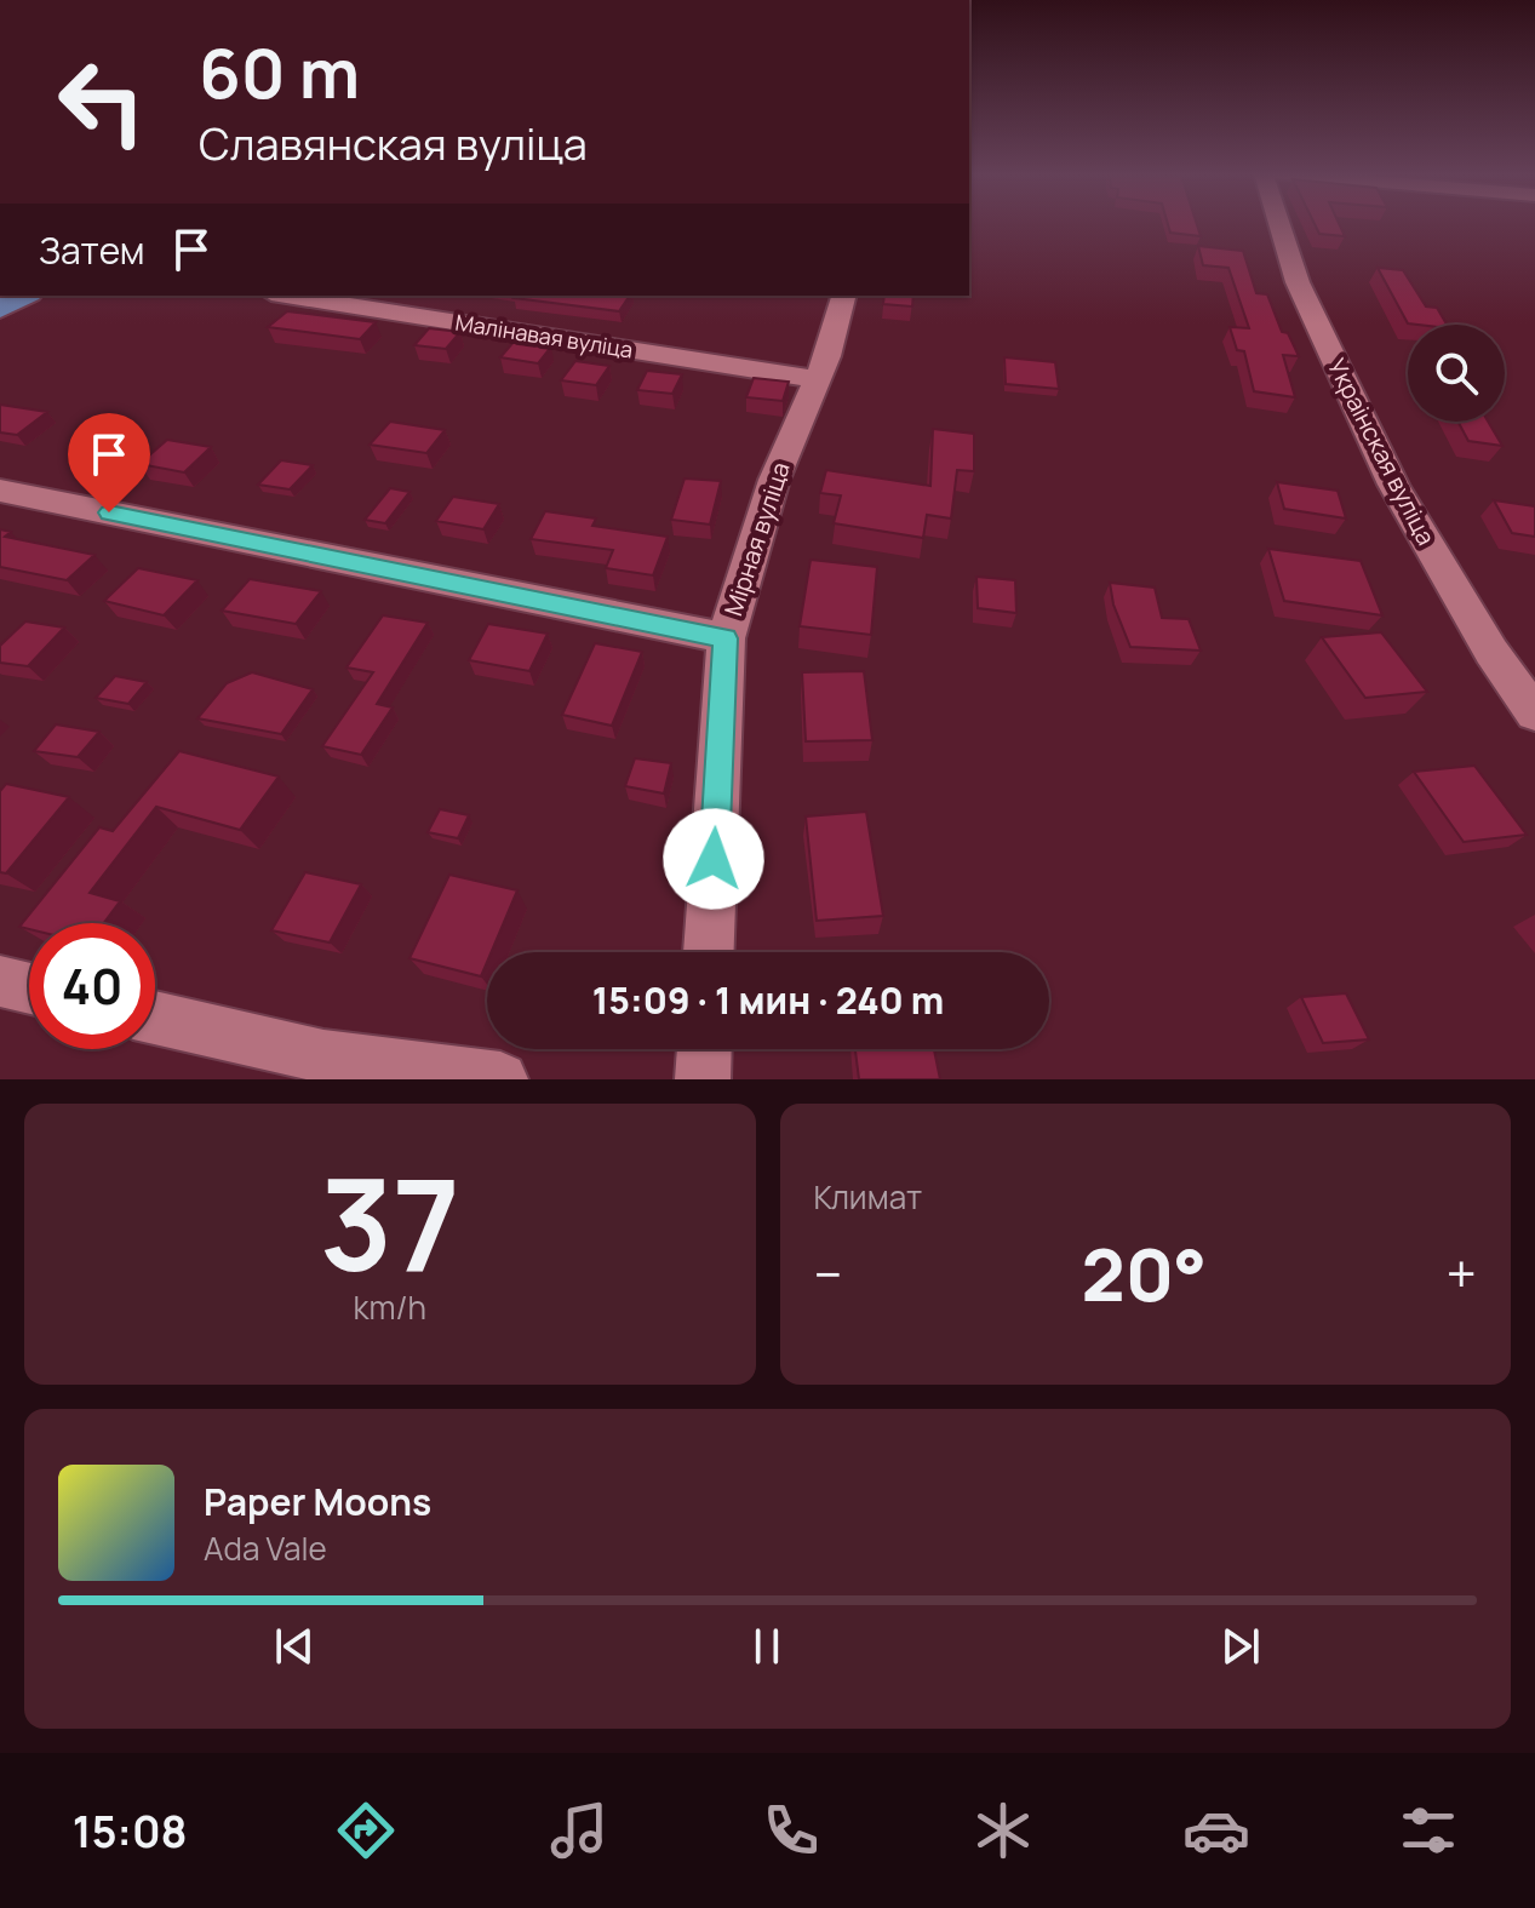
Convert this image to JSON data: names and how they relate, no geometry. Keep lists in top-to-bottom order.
{
  "streets": {
    "street": ["Малінавая вуліца", "Украінская вуліца", "Мірная вуліца"]
  },
  "crossings": [
    ["Малінавая вуліца", "Мірная вуліца"]
  ],
  "page": {
    "turn": ["60 m", "Славянская вуліца"],
    "then": "Затем",
    "limit": "40",
    "trip": "15:09 · 1 мин · 240 m",
    "tile": [
      ["37", "km/h"],
      "Климат"
    ],
    "heat": ["−", "20°", "+"],
    "song": ["Paper Moons", "Ada Vale"],
    "tabs": "15:08"
  }
}
